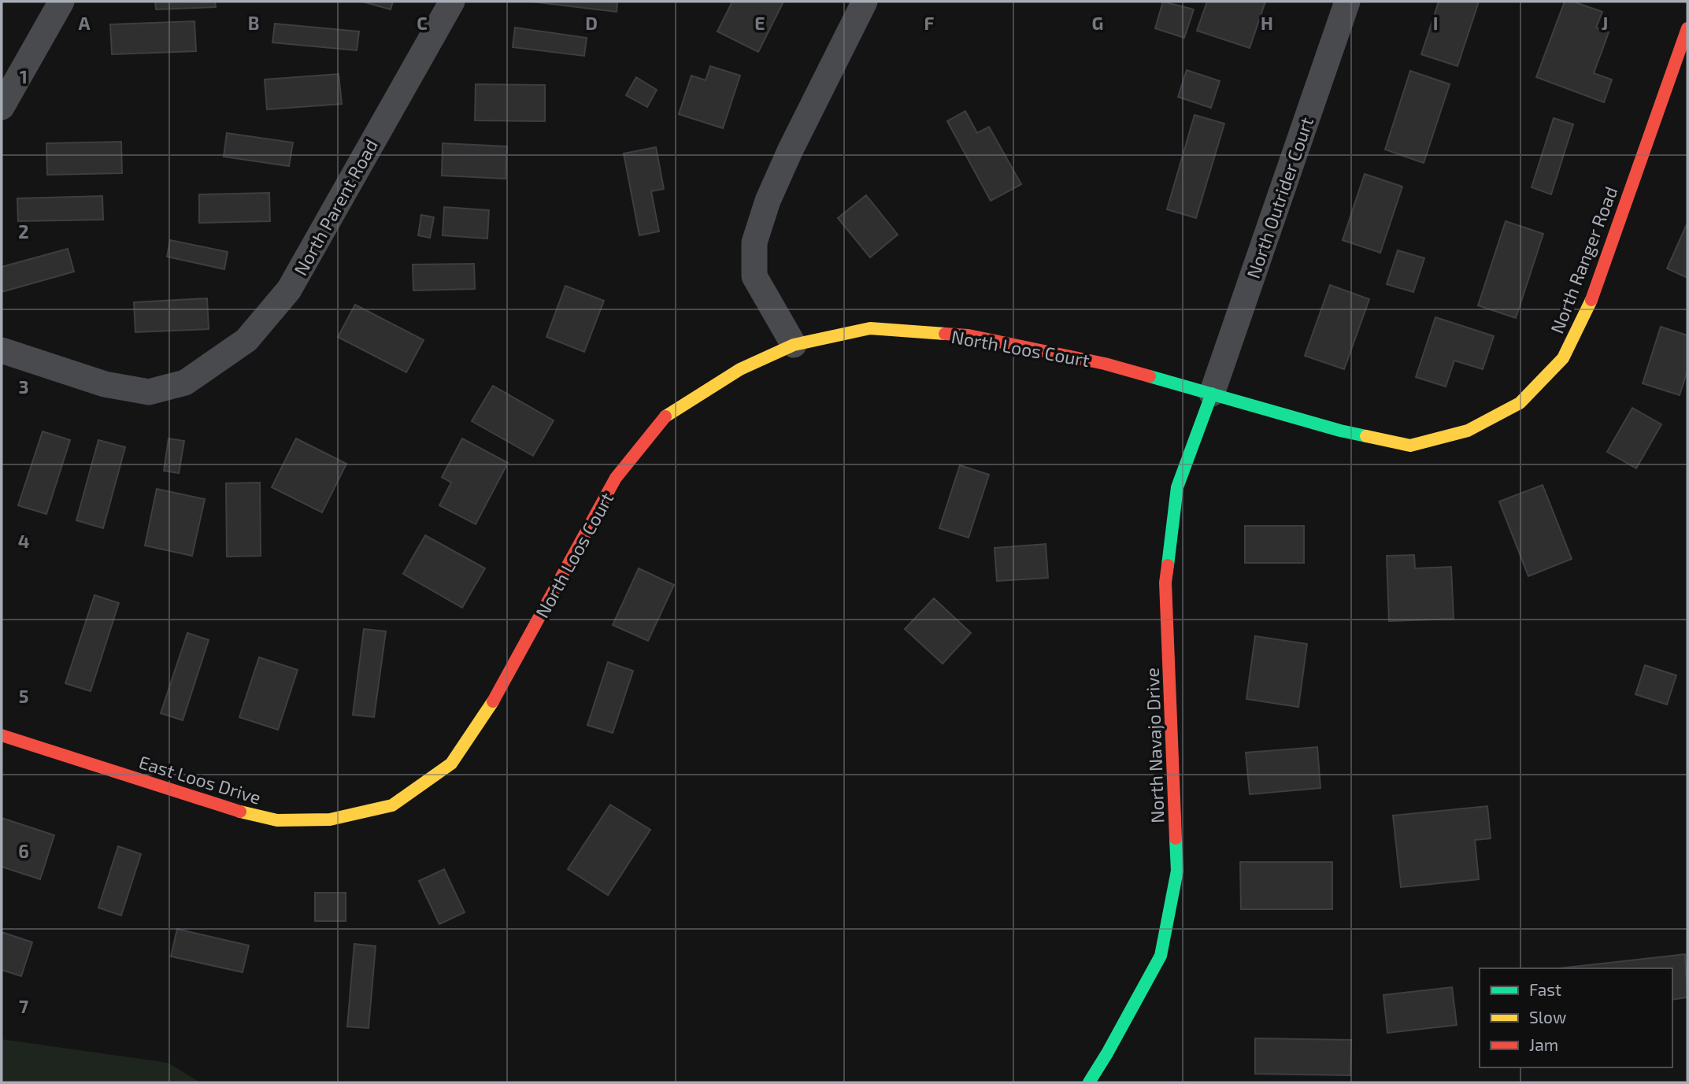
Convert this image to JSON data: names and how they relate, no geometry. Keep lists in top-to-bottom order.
{
  "streets": {
    "street": [
      "North Outrider Court",
      "North Parent Road",
      "North Ranger Road",
      "North Loos Court",
      "North Navajo Drive",
      "East Loos Drive"
    ]
  },
  "crossings": [
    ["North Outrider Court", "North Ranger Road"],
    ["North Outrider Court", "North Loos Court"],
    ["North Outrider Court", "North Navajo Drive"],
    ["North Ranger Road", "North Loos Court"],
    ["North Ranger Road", "North Navajo Drive"],
    ["North Loos Court", "North Navajo Drive"],
    ["North Loos Court", "East Loos Drive"]
  ],
  "legend": ["Fast", "Slow", "Jam"],
  "grid": {
    "columns": [
      "A",
      "B",
      "C",
      "D",
      "E",
      "F",
      "G",
      "H",
      "I",
      "J"
    ],
    "rows": [
      "1",
      "2",
      "3",
      "4",
      "5",
      "6",
      "7"
    ]
  }
}
